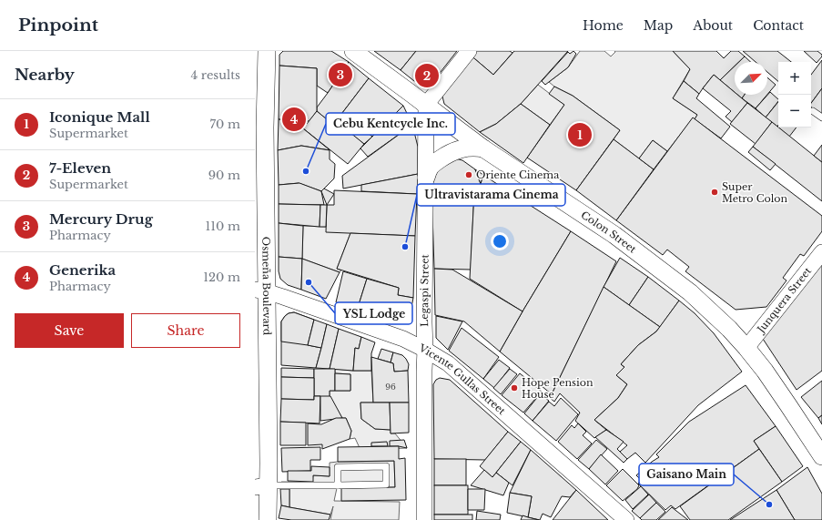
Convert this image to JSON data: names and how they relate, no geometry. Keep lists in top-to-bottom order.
{
  "streets": {
    "main road": ["Colon Street", "Osmeña Boulevard"],
    "street": ["Legaspi Street", "Junquera Street", "Vicente Gullas Street"]
  },
  "crossings": [
    ["Colon Street", "Legaspi Street"],
    ["Colon Street", "Junquera Street"],
    ["Osmeña Boulevard", "Vicente Gullas Street"],
    ["Legaspi Street", "Vicente Gullas Street"]
  ],
  "places": [
    "Cebu Kentcycle Inc.",
    "Oriente Cinema",
    "Super Metro Colon",
    "Ultravistarama Cinema",
    "YSL Lodge",
    "Hope Pension House",
    "Gaisano Main"
  ],
  "house_numbers": ["96"],
  "north": "top right",
  "page": {
    "header": "Pinpoint",
    "nav": [
      "Home",
      "Map",
      "About",
      "Contact"
    ],
    "heading": ["Nearby", "4 results"],
    "pins": [
      "3",
      "2",
      "4",
      "1"
    ],
    "map_buttons": ["+", "−"],
    "list": [
      {
        "mark": "1",
        "name": "Iconique Mall",
        "note": "Supermarket",
        "value": "70 m"
      },
      {
        "mark": "2",
        "name": "7-Eleven",
        "note": "Supermarket",
        "value": "90 m"
      },
      {
        "mark": "3",
        "name": "Mercury Drug",
        "note": "Pharmacy",
        "value": "110 m"
      },
      {
        "mark": "4",
        "name": "Generika",
        "note": "Pharmacy",
        "value": "120 m"
      }
    ],
    "buttons": ["Save", "Share"]
  }
}
